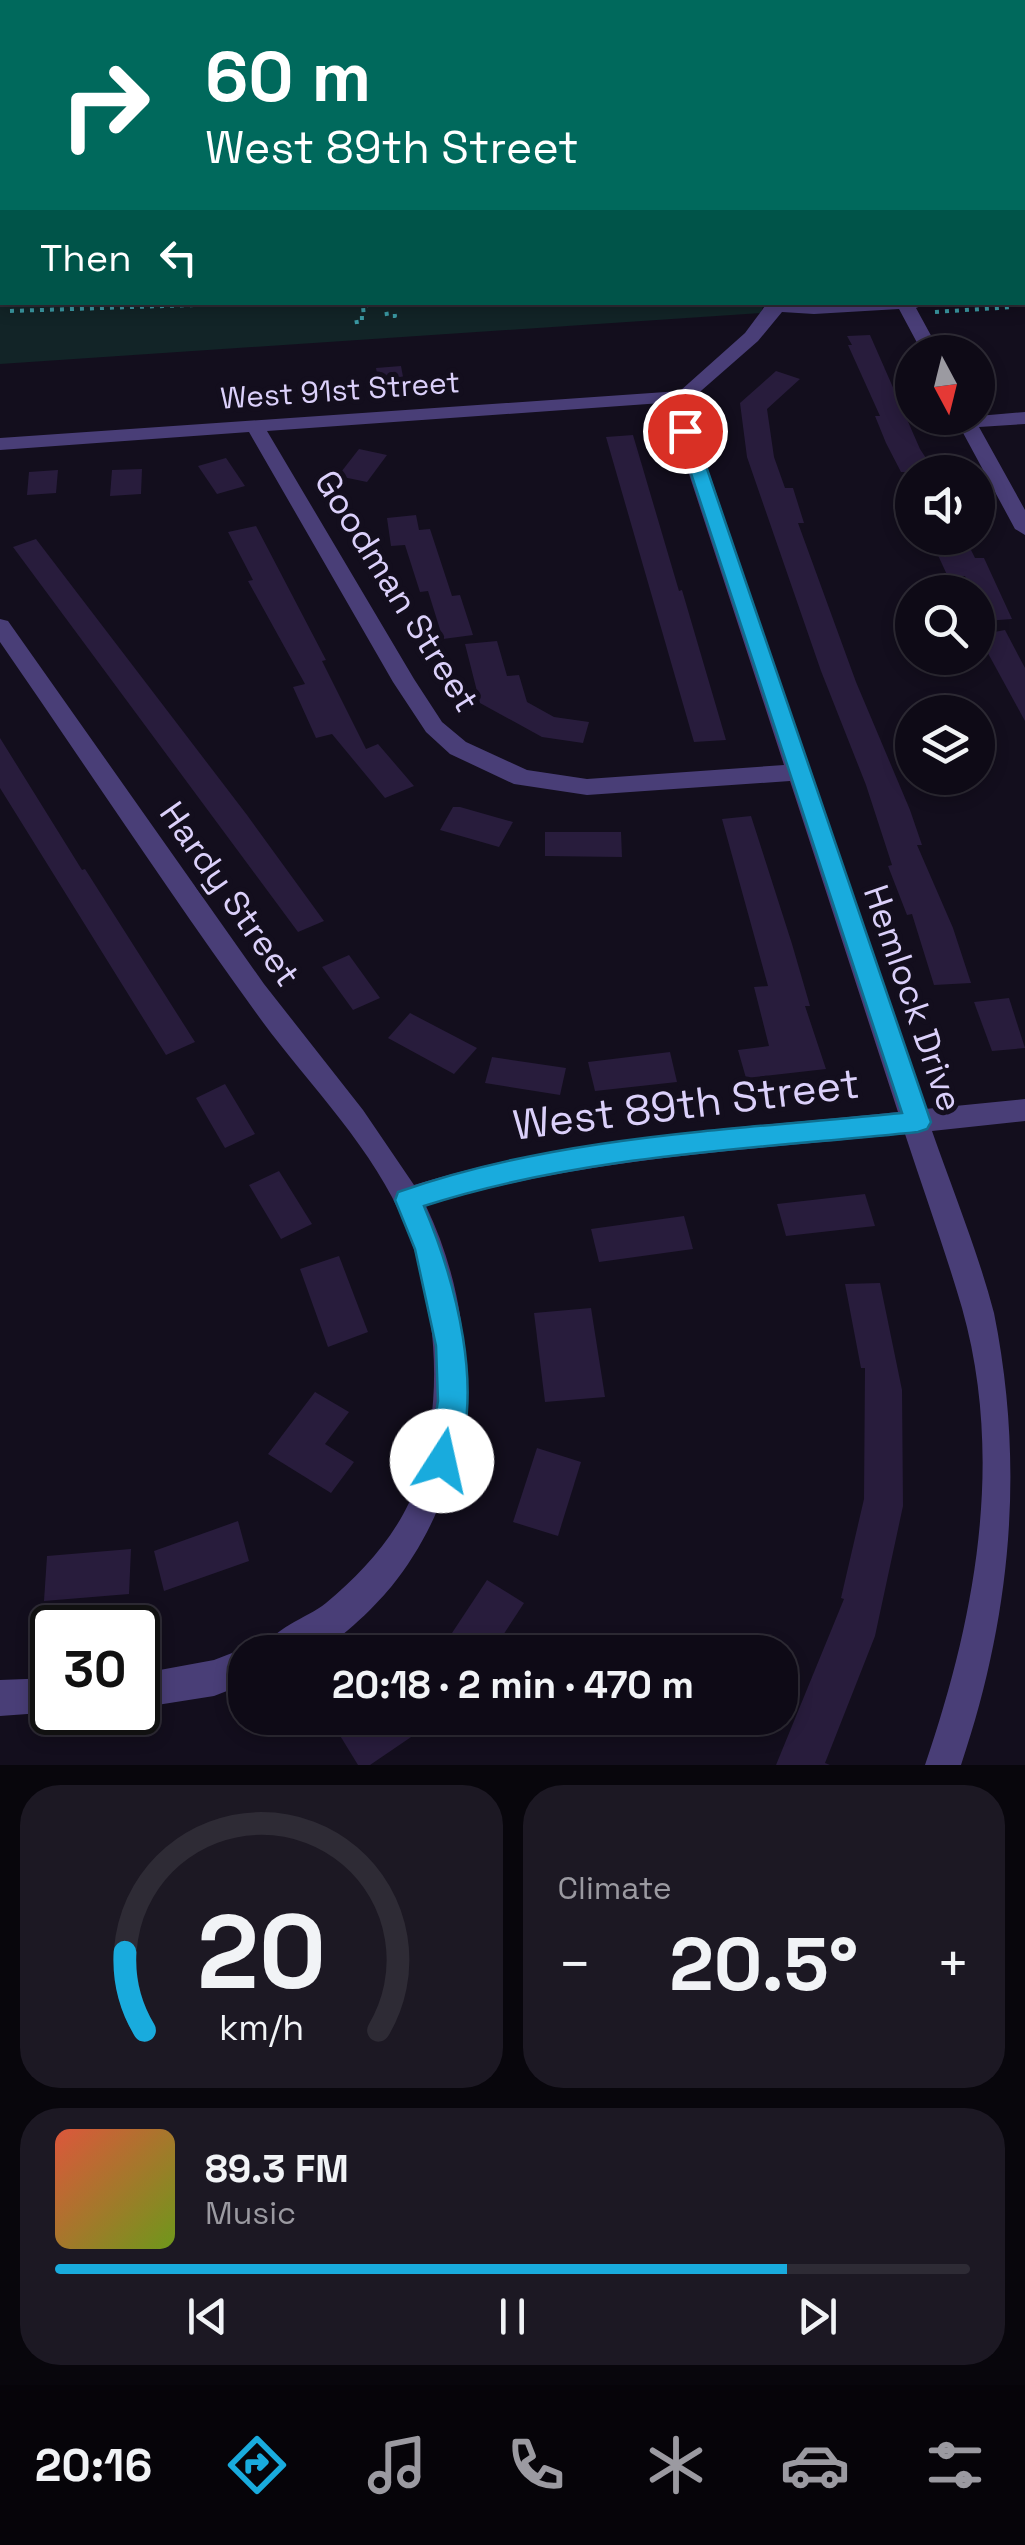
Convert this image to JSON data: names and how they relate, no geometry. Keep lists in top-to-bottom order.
{
  "streets": {
    "street": [
      "West 91st Street",
      "Goodman Street",
      "Hardy Street",
      "Hemlock Drive",
      "West 89th Street"
    ]
  },
  "crossings": [
    ["West 91st Street", "Goodman Street"],
    ["West 91st Street", "Hemlock Drive"],
    ["Goodman Street", "Hemlock Drive"],
    ["Hardy Street", "West 89th Street"],
    ["Hemlock Drive", "West 89th Street"]
  ],
  "north": "bottom",
  "page": {
    "turn": ["60 m", "West 89th Street"],
    "then": "Then",
    "limit": "30",
    "trip": "20:18 · 2 min · 470 m",
    "tile": "Climate",
    "heat": ["−", "20.5°", "+"],
    "song": ["89.3 FM", "Music"],
    "tabs": "20:16",
    "gauge": ["20", "km/h"]
  }
}
